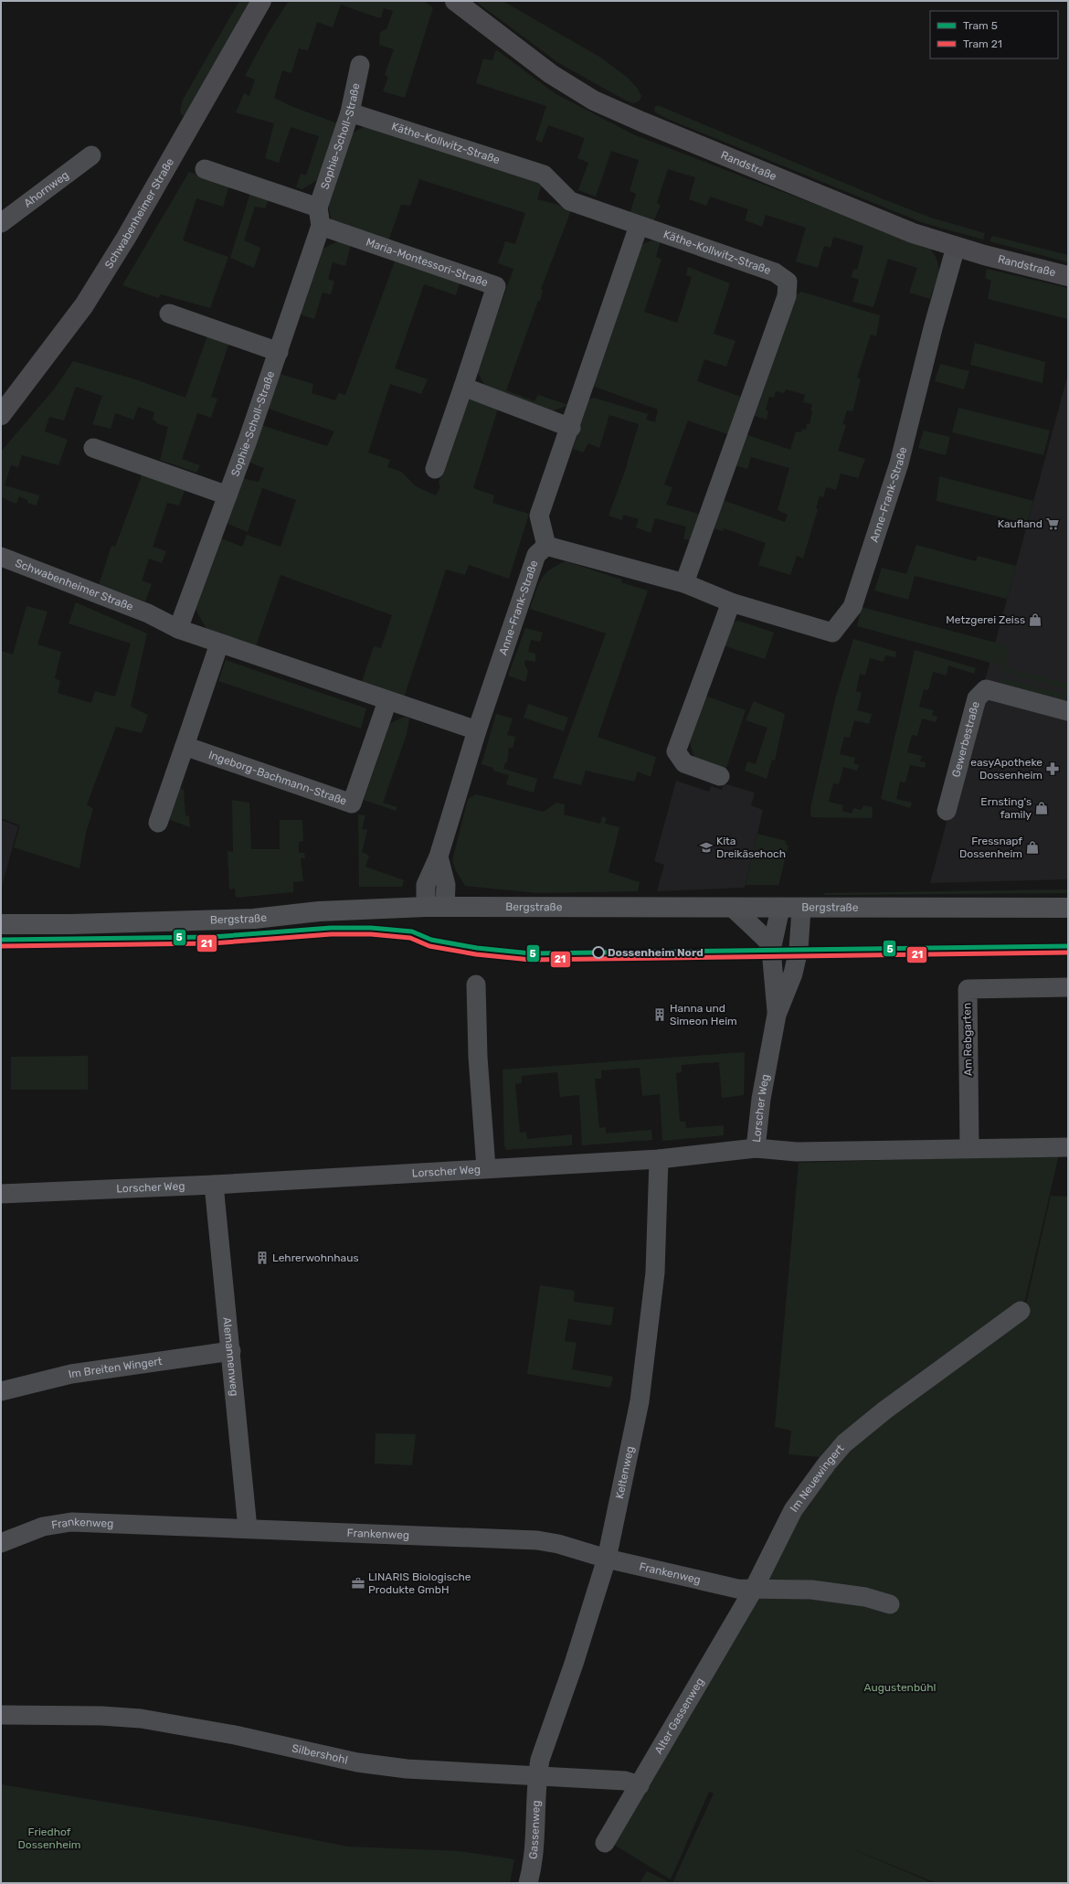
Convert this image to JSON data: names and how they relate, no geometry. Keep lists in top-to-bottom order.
{
  "streets": {
    "main road": ["Bergstraße"],
    "street": [
      "Sophie-Scholl-Straße",
      "Käthe-Kollwitz-Straße",
      "Randstraße",
      "Ahornweg",
      "Schwabenheimer Straße",
      "Maria-Montessori-Straße",
      "Anne-Frank-Straße",
      "Gewerbestraße",
      "Ingeborg-Bachmann-Straße",
      "Am Rebgarten",
      "Lorscher Weg",
      "Alemannenweg",
      "Im Breiten Wingert",
      "Keltenweg",
      "Im Neuewingert",
      "Frankenweg",
      "Alter Gassenweg",
      "Silbershohl",
      "Gassenweg"
    ]
  },
  "crossings": [
    ["Sophie-Scholl-Straße", "Käthe-Kollwitz-Straße"],
    ["Sophie-Scholl-Straße", "Schwabenheimer Straße"],
    ["Sophie-Scholl-Straße", "Maria-Montessori-Straße"],
    ["Käthe-Kollwitz-Straße", "Anne-Frank-Straße"],
    ["Randstraße", "Anne-Frank-Straße"],
    ["Anne-Frank-Straße", "Bergstraße"],
    ["Bergstraße", "Lorscher Weg"],
    ["Lorscher Weg", "Alemannenweg"],
    ["Lorscher Weg", "Keltenweg"],
    ["Alemannenweg", "Im Breiten Wingert"],
    ["Alemannenweg", "Frankenweg"],
    ["Keltenweg", "Frankenweg"],
    ["Keltenweg", "Silbershohl"],
    ["Keltenweg", "Gassenweg"],
    ["Im Neuewingert", "Frankenweg"],
    ["Im Neuewingert", "Alter Gassenweg"],
    ["Frankenweg", "Alter Gassenweg"],
    ["Alter Gassenweg", "Silbershohl"],
    ["Silbershohl", "Gassenweg"]
  ],
  "parks": ["Augustenbühl", "Friedhof Dossenheim"],
  "places": {
    "supermarket": ["Kaufland"],
    "shop": ["Metzgerei Zeiss", "Ernsting's family", "Fressnapf Dossenheim"],
    "pharmacy": ["easyApotheke Dossenheim"],
    "school or university": ["Kita Dreikäsehoch"],
    "other": ["Dossenheim Nord"],
    "building": ["Hanna und Simeon Heim", "Lehrerwohnhaus"],
    "office": ["LINARIS Biologische Produkte GmbH"]
  },
  "lines": ["tram line 5", "tram line 21"],
  "legend": ["Tram 5", "Tram 21"]
}
